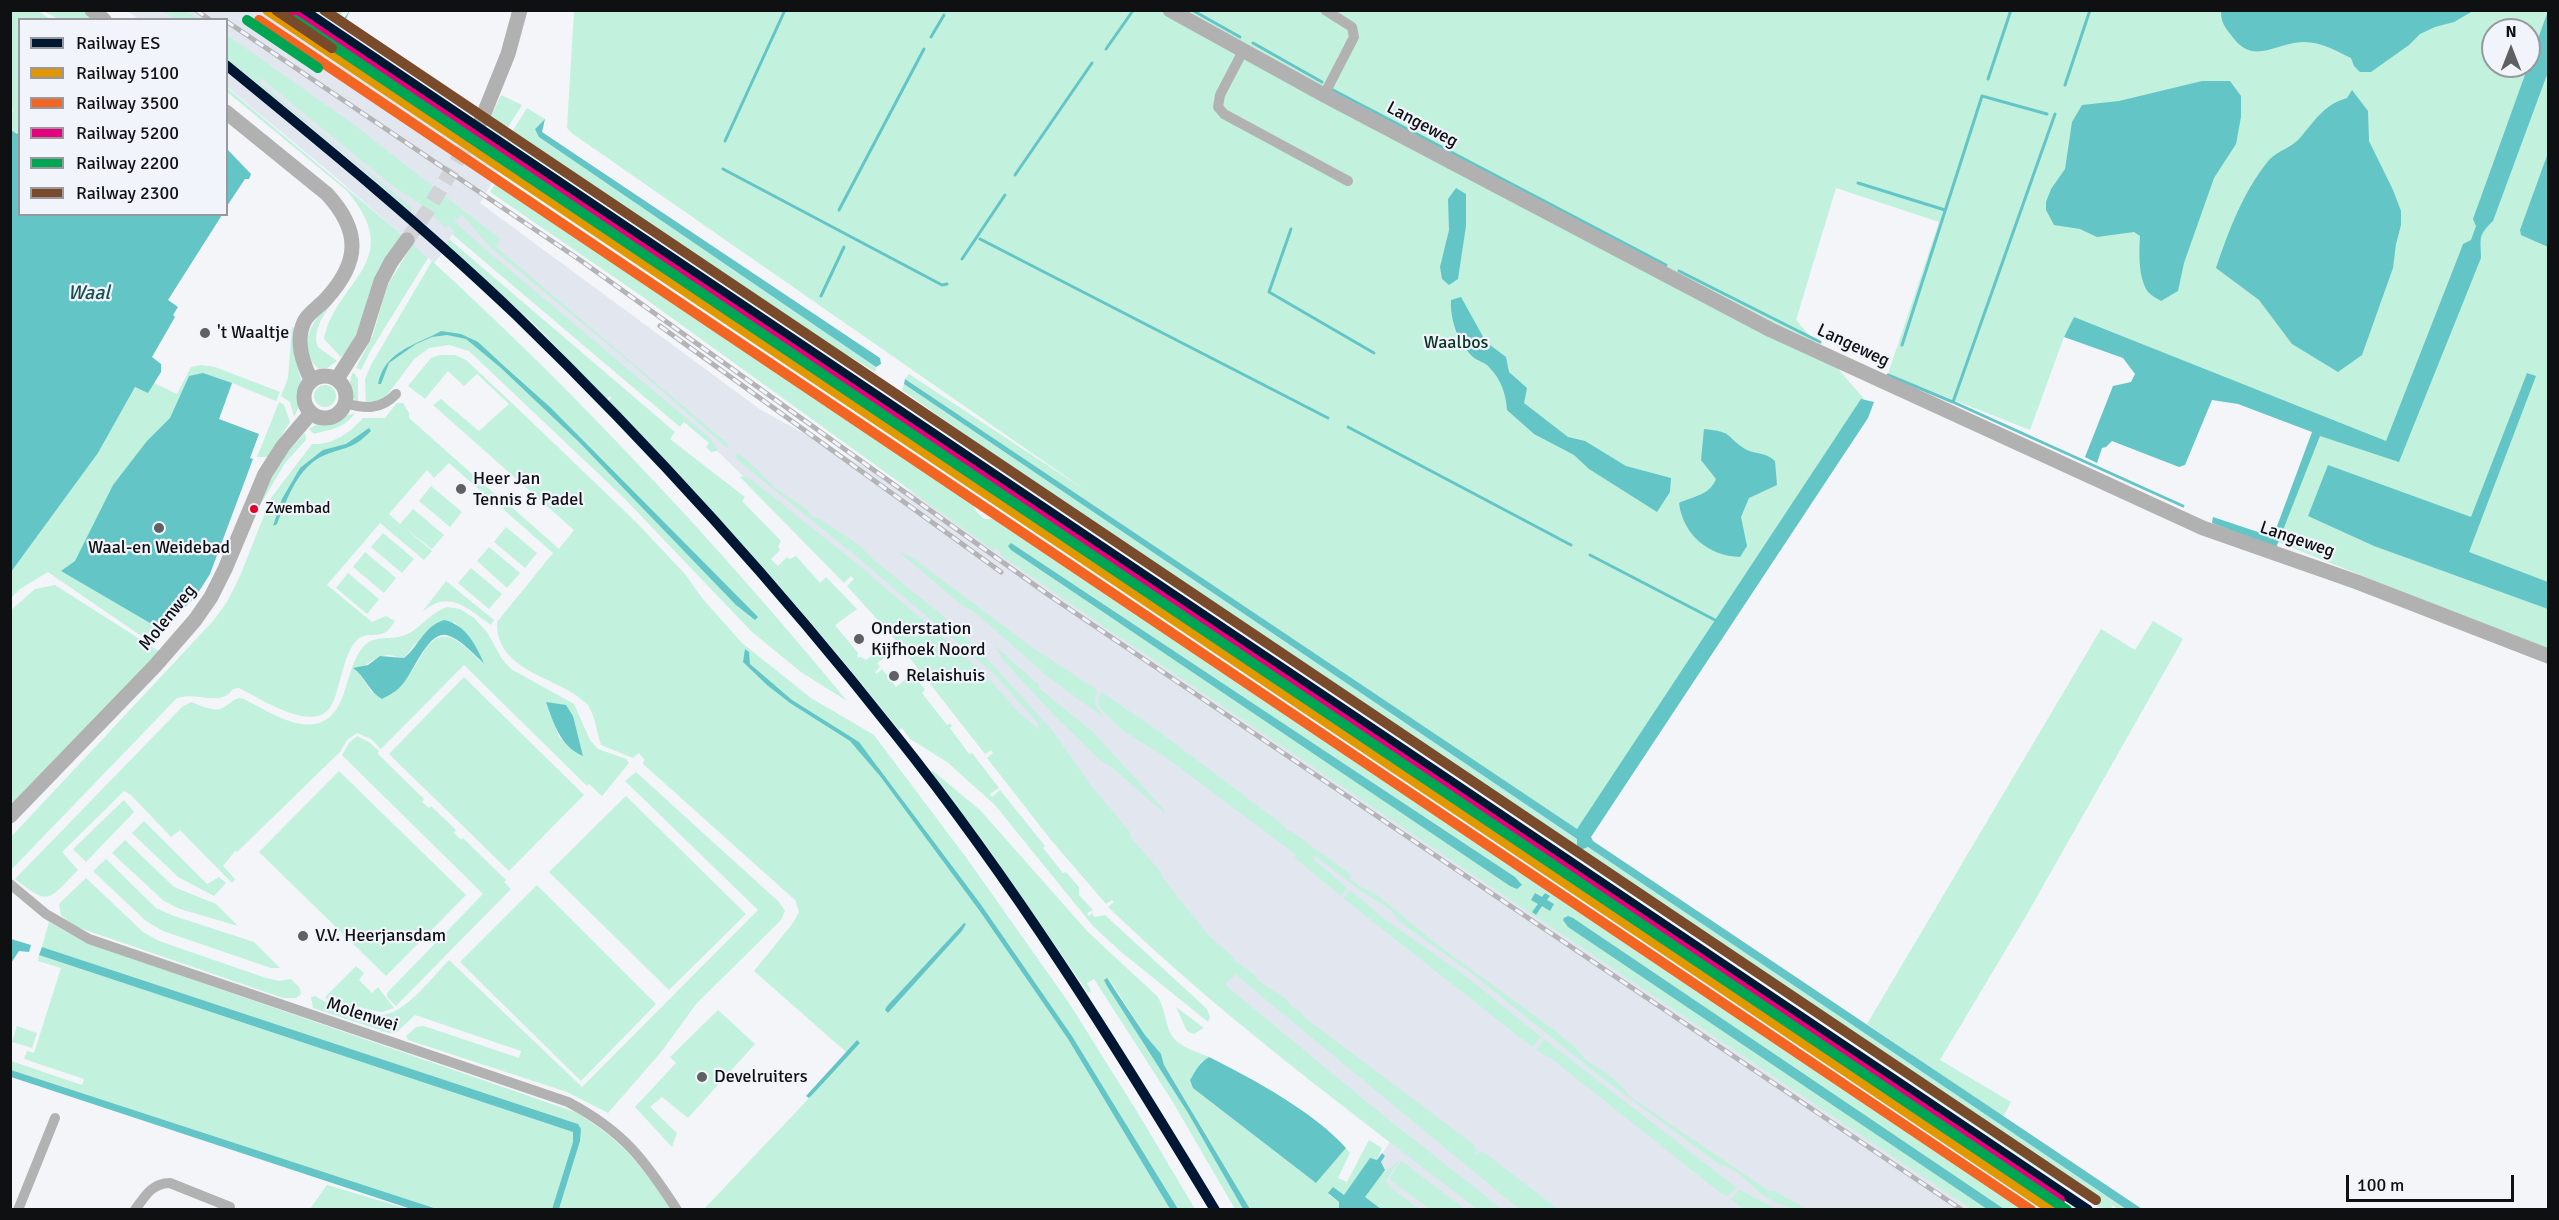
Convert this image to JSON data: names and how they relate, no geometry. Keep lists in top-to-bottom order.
{
  "streets": {
    "main road": ["Langeweg", "Molenweg"],
    "street": ["Molenwei"]
  },
  "water": ["Waal"],
  "parks": ["Waalbos"],
  "places": [
    "'t Waaltje",
    "Heer Jan Tennis & Padel",
    "Zwembad",
    "Waal-en Weidebad",
    "Onderstation Kijfhoek Noord",
    "Relaishuis",
    "V.V. Heerjansdam",
    "Develruiters"
  ],
  "lines": [
    "rail line ES",
    "rail line 5100",
    "rail line 5200",
    "rail line 2300",
    "rail line 3500",
    "rail line 2200"
  ],
  "legend": [
    "Railway ES",
    "Railway 5100",
    "Railway 3500",
    "Railway 5200",
    "Railway 2200",
    "Railway 2300"
  ],
  "scale_bar": "100 m",
  "north": "top"
}
